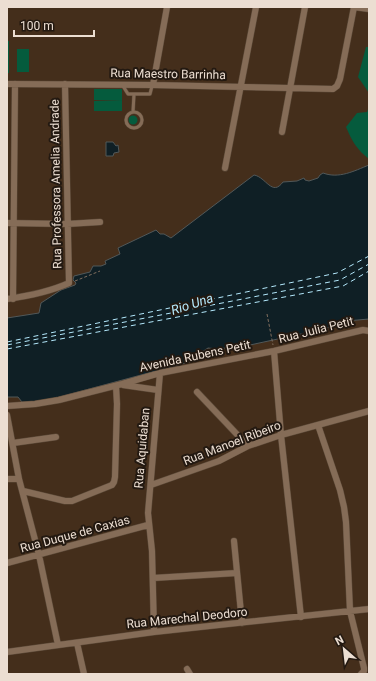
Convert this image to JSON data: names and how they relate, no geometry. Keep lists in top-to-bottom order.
{
  "streets": {
    "street": [
      "Rua Maestro Barrinha",
      "Rua Professora Amelia Andrade",
      "Rua Julia Petit",
      "Avenida Rubens Petit",
      "Rua Manoel Ribeiro",
      "Rua Aquidaban",
      "Rua Duque de Caxias",
      "Rua Marechal Deodoro"
    ]
  },
  "crossings": [
    ["Rua Maestro Barrinha", "Rua Professora Amelia Andrade"],
    ["Rua Julia Petit", "Avenida Rubens Petit"],
    ["Avenida Rubens Petit", "Rua Aquidaban"],
    ["Rua Manoel Ribeiro", "Rua Aquidaban"],
    ["Rua Aquidaban", "Rua Duque de Caxias"],
    ["Rua Aquidaban", "Rua Marechal Deodoro"]
  ],
  "water": ["Rio Una"],
  "scale_bar": "100 m",
  "north": "top left"
}
